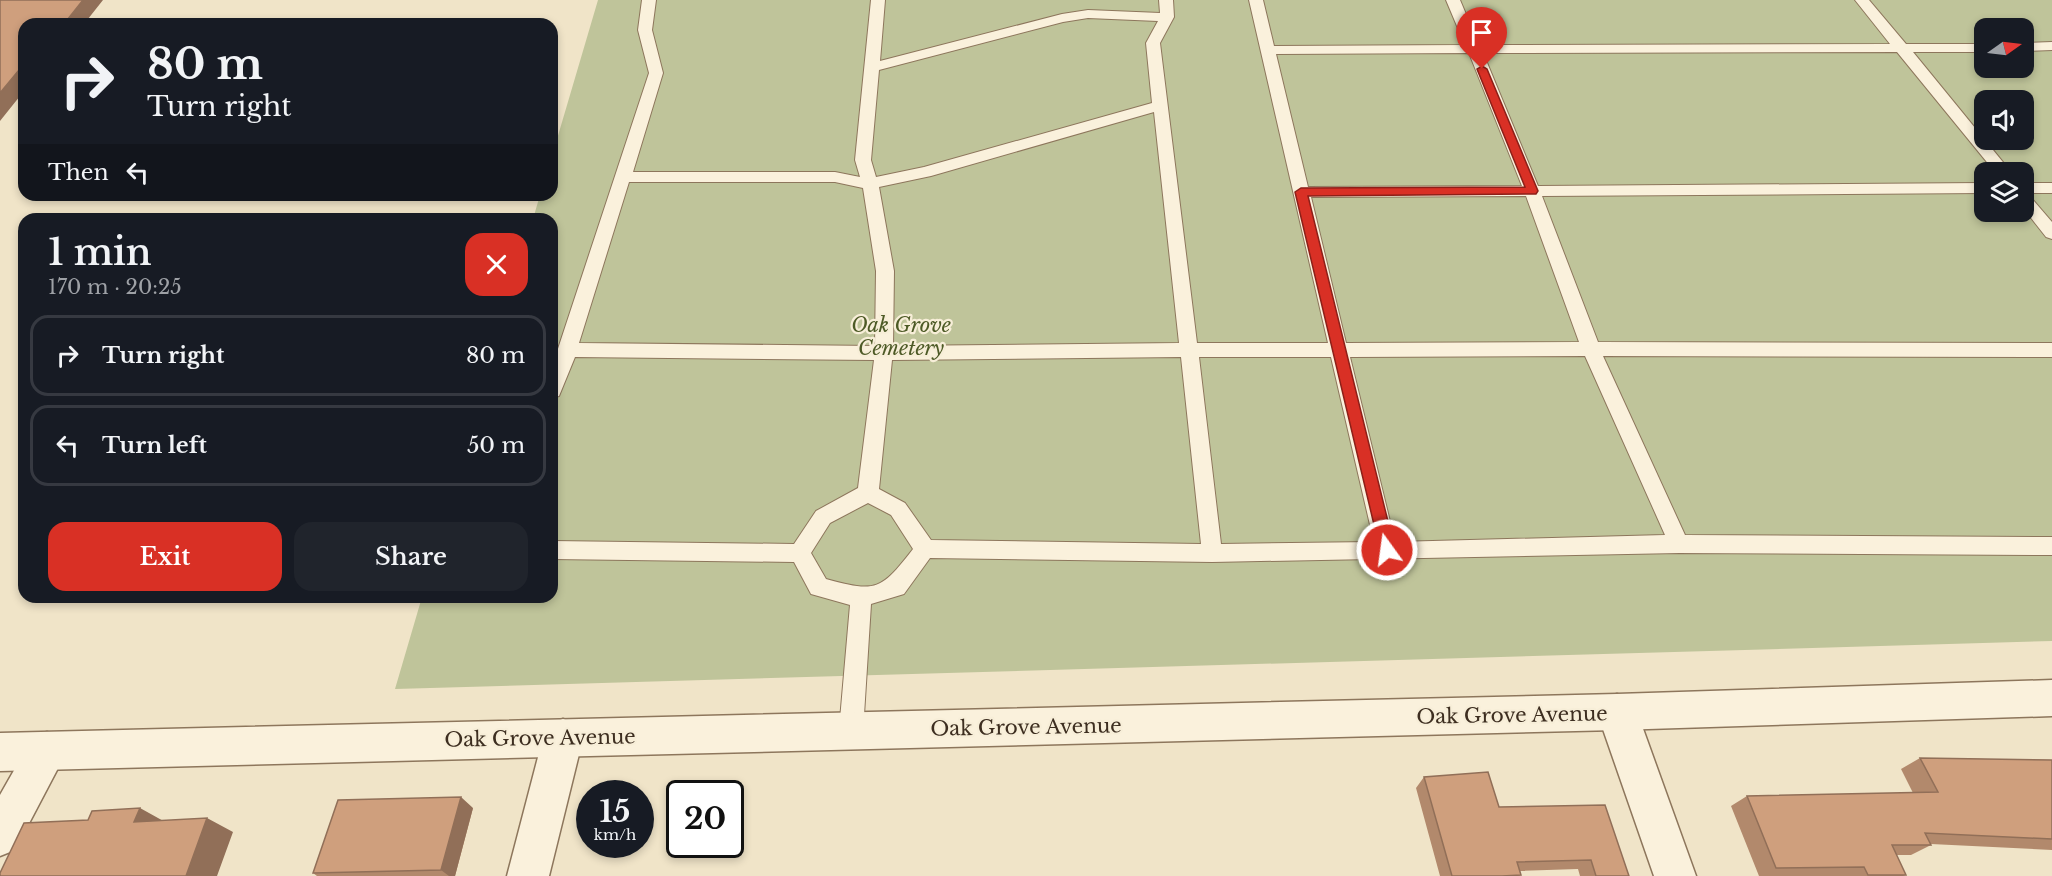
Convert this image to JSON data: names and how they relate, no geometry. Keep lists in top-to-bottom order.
{
  "streets": {
    "street": ["Oak Grove Avenue"]
  },
  "parks": ["Oak Grove Cemetery"],
  "north": "right",
  "page": {
    "turn": ["80 m", "Turn right"],
    "then": "Then",
    "heading": ["1 min", "170 m · 20:25"],
    "list": [
      {
        "name": "Turn right",
        "value": "80 m"
      },
      {
        "name": "Turn left",
        "value": "50 m"
      }
    ],
    "buttons": ["Exit", "Share"],
    "speed": "15 km/h",
    "limit": "20"
  }
}
